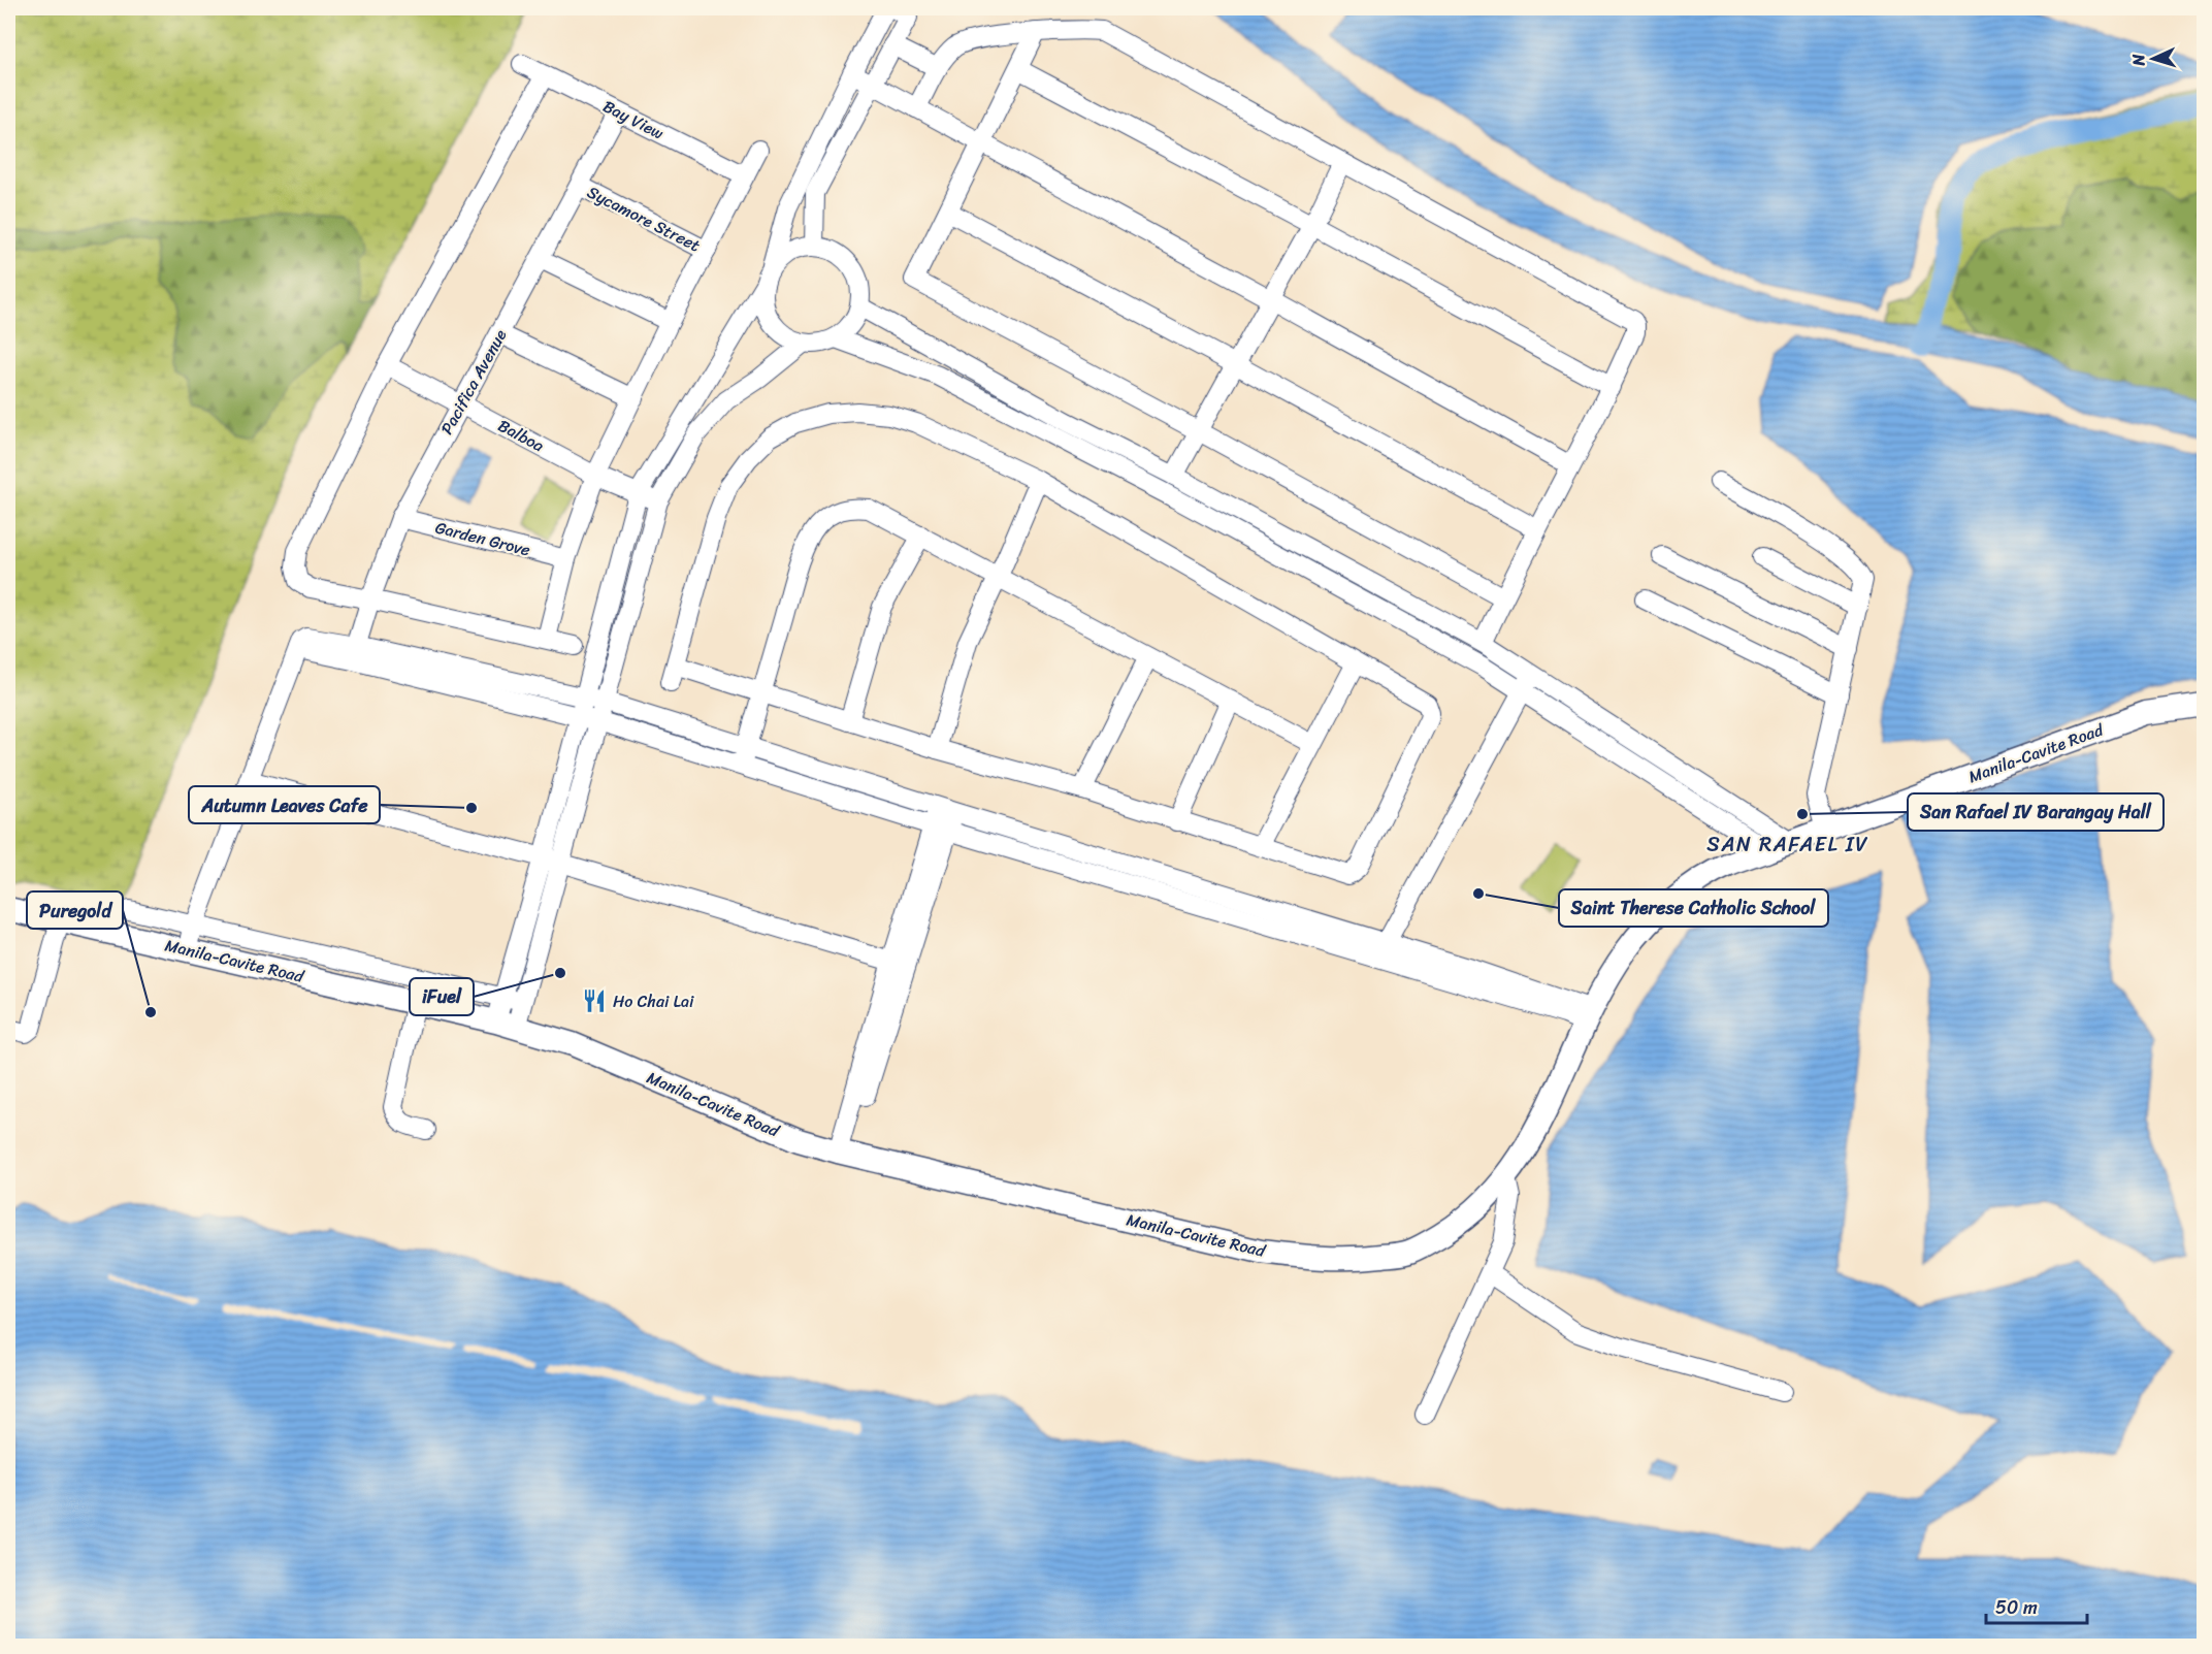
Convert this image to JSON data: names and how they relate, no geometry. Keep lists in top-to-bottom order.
{
  "streets": {
    "main road": ["Manila-Cavite Road"],
    "street": [
      "Bay View",
      "Sycamore Street",
      "Pacifica Avenue",
      "Balboa",
      "Garden Grove"
    ]
  },
  "crossings": [
    ["Bay View", "Pacifica Avenue"],
    ["Sycamore Street", "Pacifica Avenue"],
    ["Pacifica Avenue", "Balboa"],
    ["Pacifica Avenue", "Garden Grove"]
  ],
  "districts": ["SAN RAFAEL IV"],
  "places": {
    "other": [
      "Autumn Leaves Cafe",
      "San Rafael IV Barangay Hall",
      "Saint Therese Catholic School",
      "iFuel",
      "Puregold"
    ],
    "restaurant": ["Ho Chai Lai"]
  },
  "scale_bar": "50 m",
  "north": "left"
}
